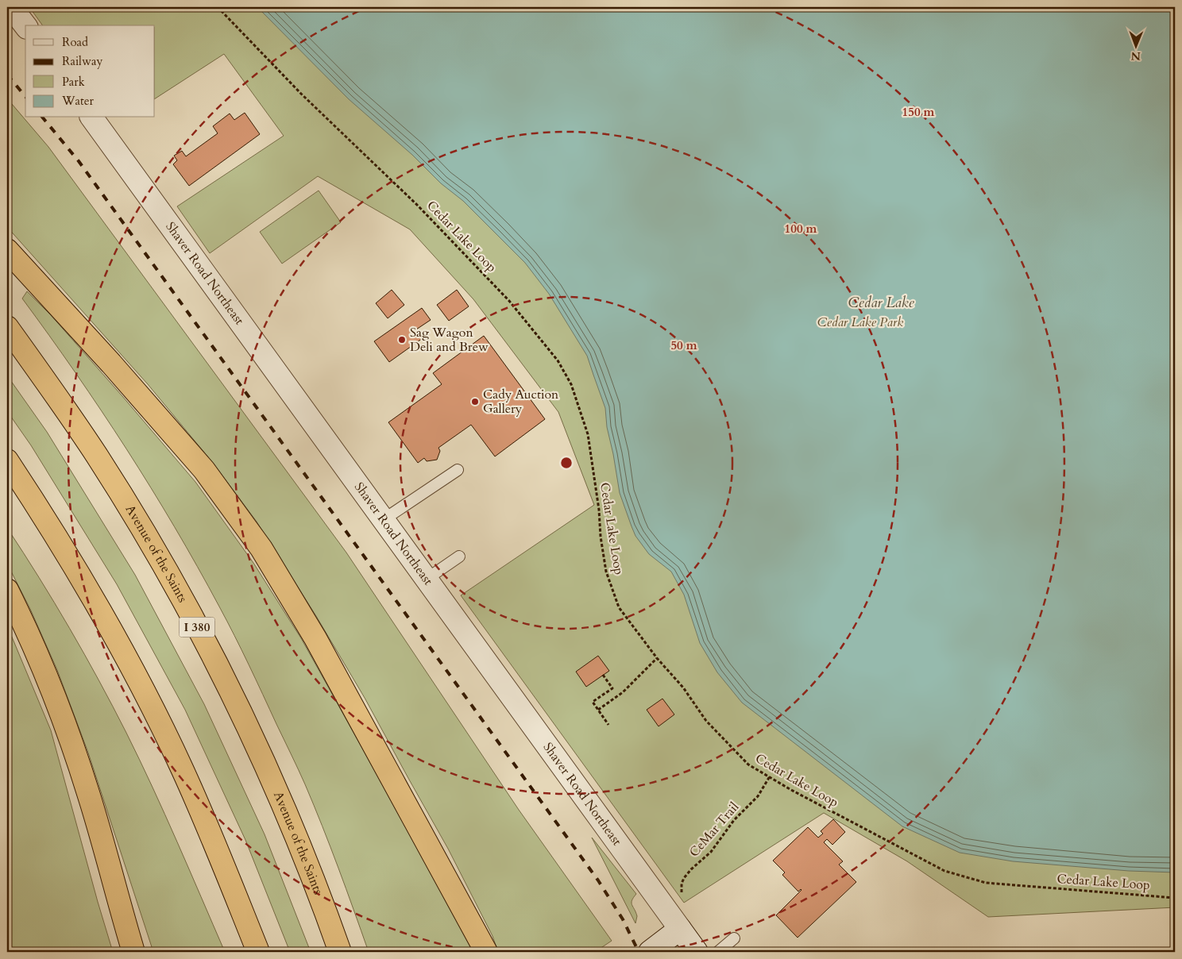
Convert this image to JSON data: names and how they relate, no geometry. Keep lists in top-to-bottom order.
{
  "streets": {
    "highway": ["Avenue of the Saints", "I 380"],
    "street": ["Shaver Road Northeast"],
    "path": ["Cedar Lake Loop", "CeMar Trail"]
  },
  "crossings": [
    ["Cedar Lake Loop", "CeMar Trail"]
  ],
  "water": ["Cedar Lake"],
  "parks": ["Cedar Lake Park"],
  "places": ["Sag Wagon Deli and Brew", "Cady Auction Gallery"],
  "legend": [
    "Road",
    "Railway",
    "Park",
    "Water"
  ],
  "north": "bottom",
  "rings": ["150 m", "100 m", "50 m"]
}
